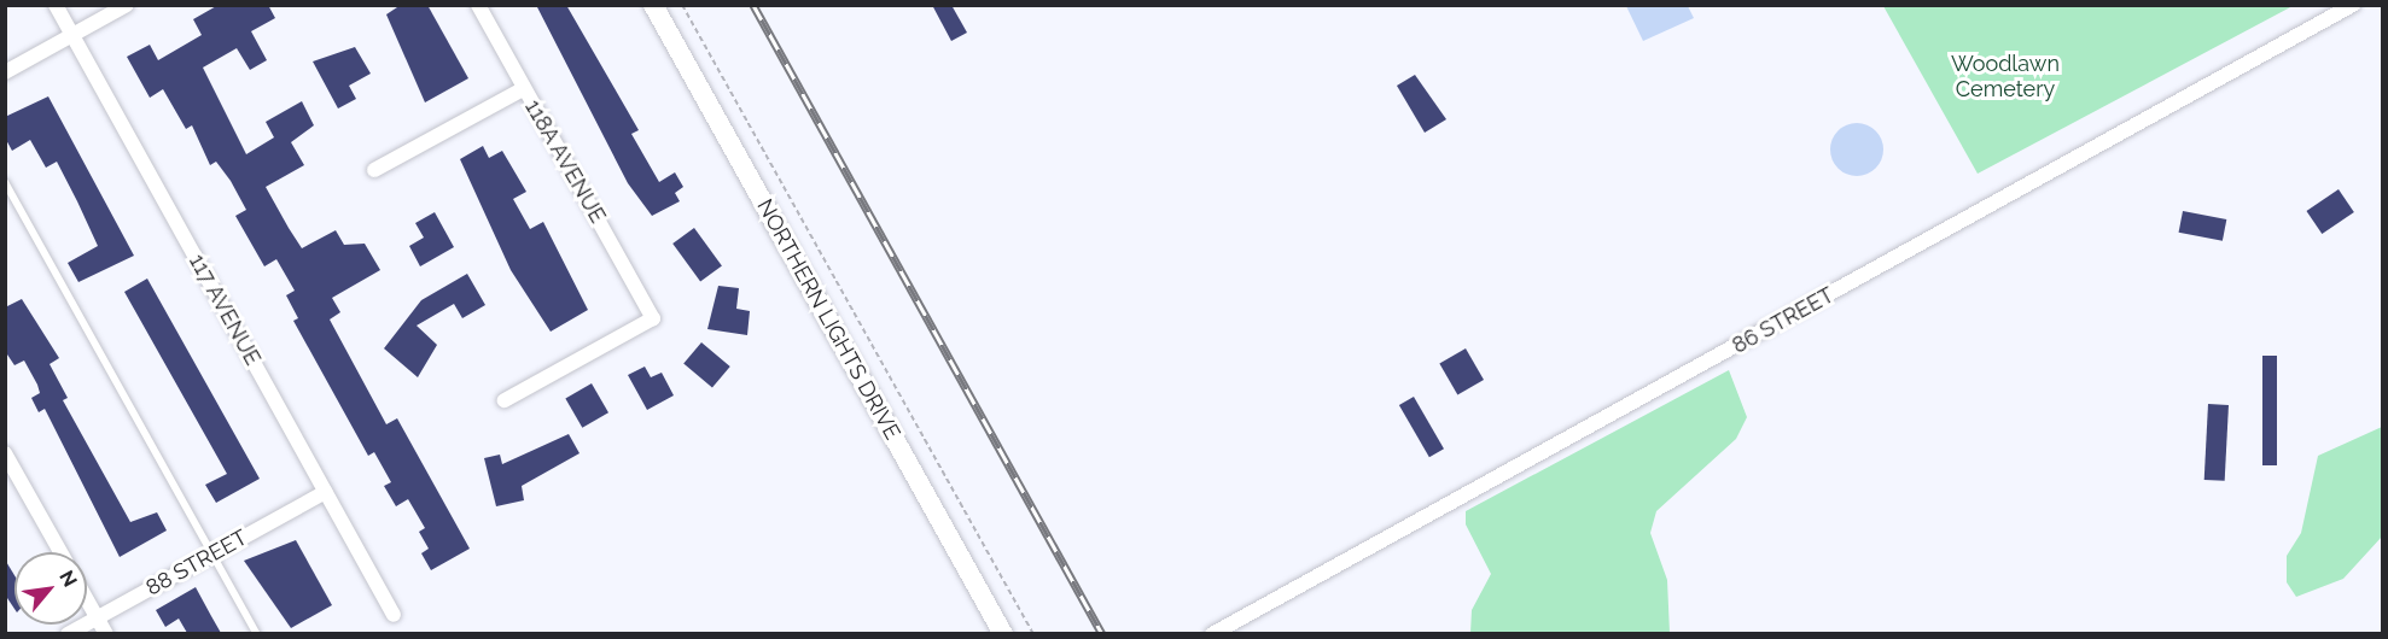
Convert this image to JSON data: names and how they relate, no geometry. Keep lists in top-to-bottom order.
{
  "streets": {
    "main road": ["NORTHERN LIGHTS DRIVE"],
    "street": [
      "118A AVENUE",
      "117 AVENUE",
      "86 STREET",
      "88 STREET"
    ]
  },
  "crossings": [
    ["117 AVENUE", "88 STREET"]
  ],
  "parks": ["Woodlawn Cemetery"],
  "north": "top right"
}
